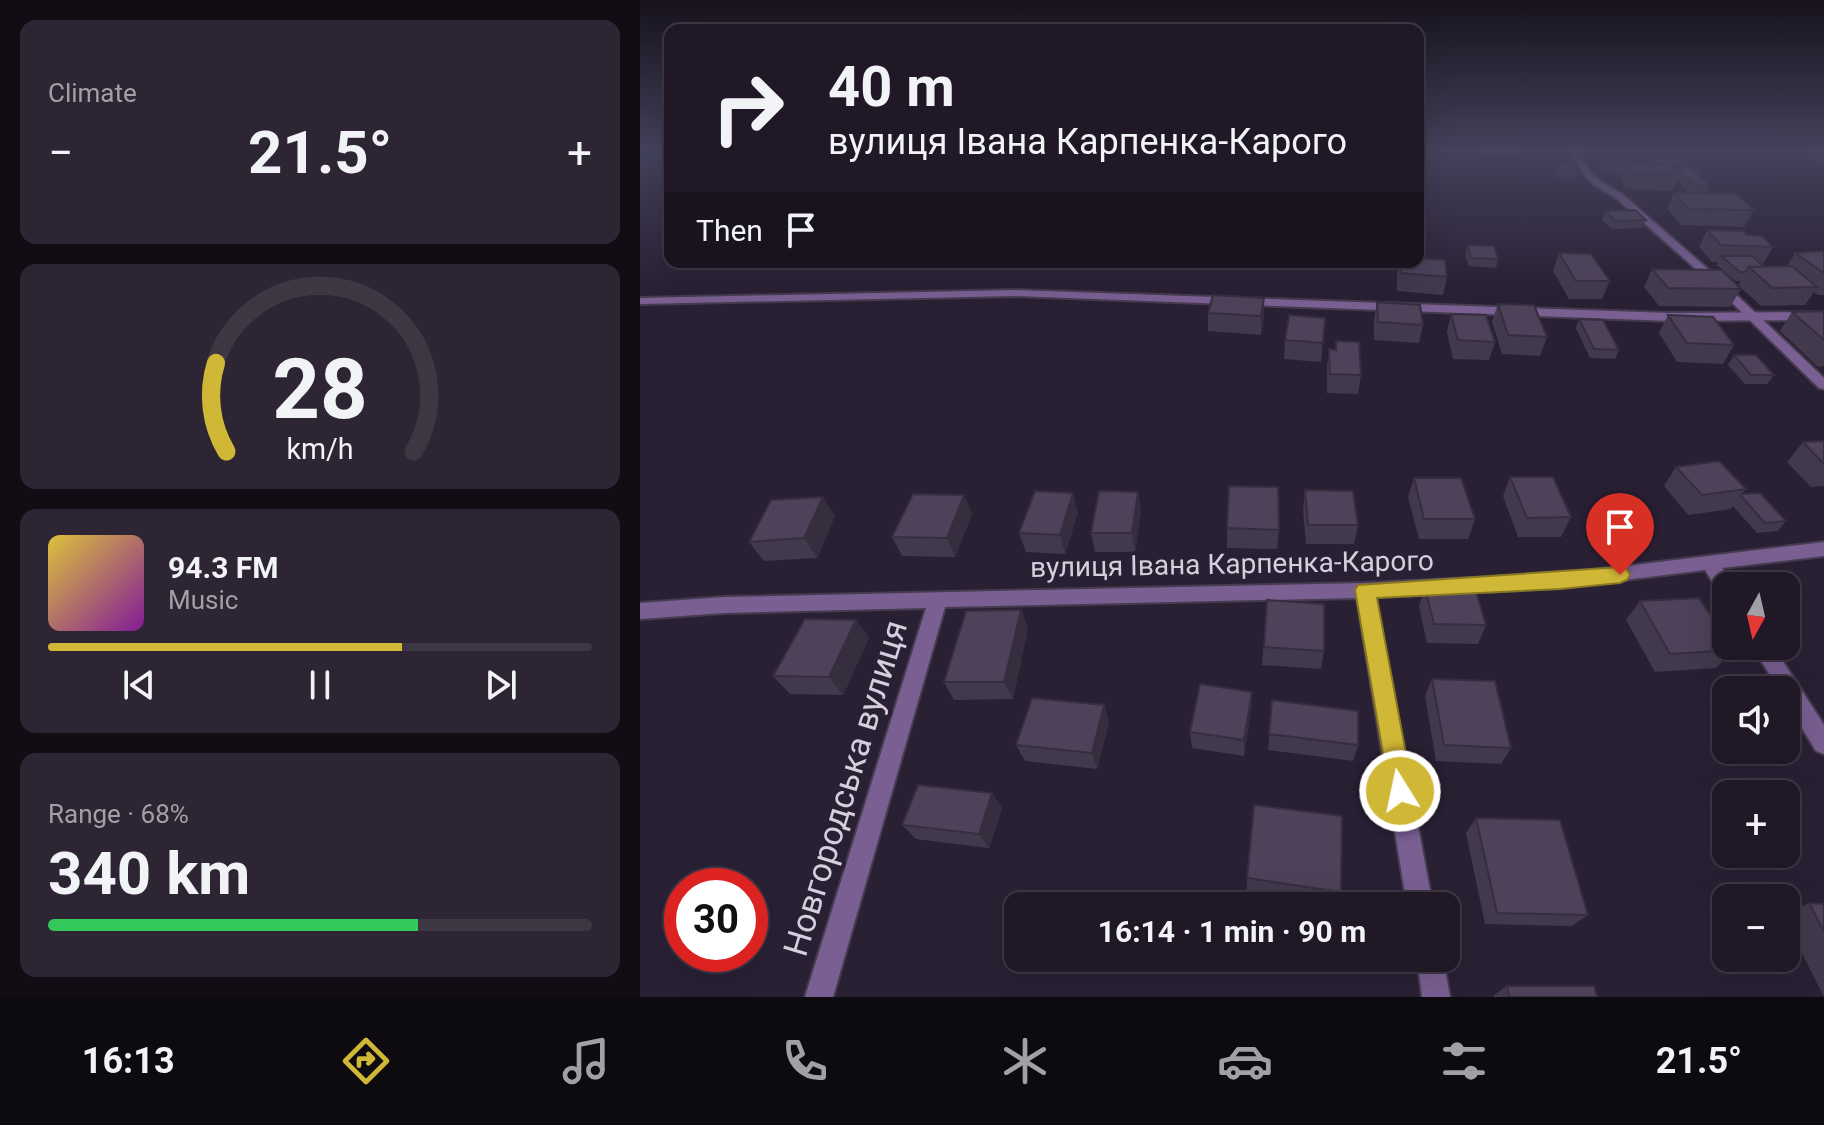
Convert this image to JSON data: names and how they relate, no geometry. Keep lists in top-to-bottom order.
{
  "streets": {
    "street": ["вулиця Івана Карпенка-Карого", "Новгородська вулиця"]
  },
  "crossings": [
    ["вулиця Івана Карпенка-Карого", "Новгородська вулиця"]
  ],
  "north": "bottom",
  "page": {
    "tile": [
      "Climate",
      ["Range · 68%", "340 km"]
    ],
    "turn": ["40 m", "вулиця Івана Карпенка-Карого"],
    "heat": ["−", "21.5°", "+"],
    "then": "Then",
    "song": ["94.3 FM", "Music"],
    "map_buttons": ["+", "−"],
    "limit": "30",
    "trip": "16:14 · 1 min · 90 m",
    "tabs": ["16:13", "21.5°"],
    "gauge": ["28", "km/h"]
  }
}
